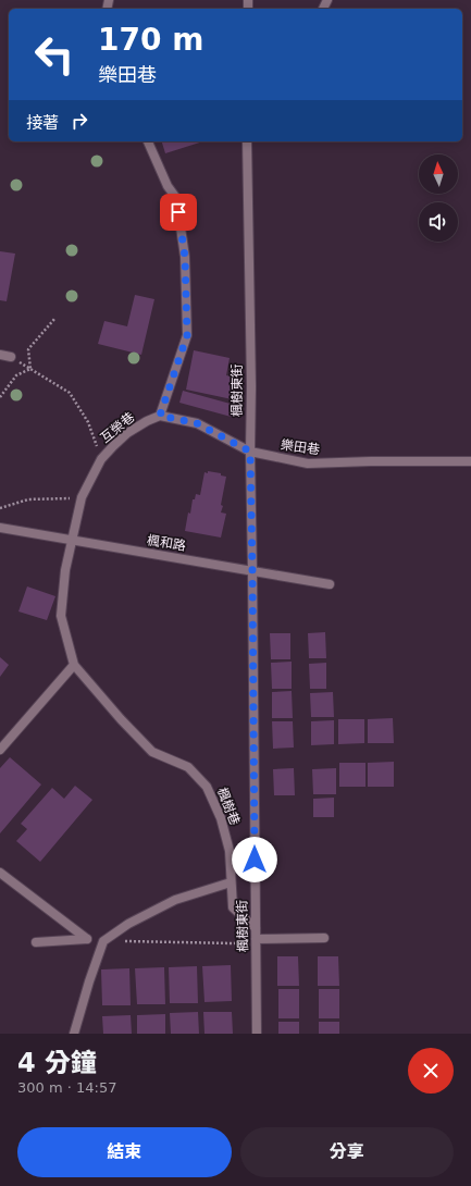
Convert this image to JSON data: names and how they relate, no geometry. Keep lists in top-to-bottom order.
{
  "streets": {
    "street": [
      "楓樹東街",
      "互榮巷",
      "樂田巷",
      "楓和路",
      "楓樹巷"
    ]
  },
  "crossings": [
    ["楓樹東街", "樂田巷"],
    ["楓樹東街", "楓和路"],
    ["楓樹東街", "楓樹巷"],
    ["互榮巷", "樂田巷"],
    ["互榮巷", "楓和路"],
    ["互榮巷", "楓樹巷"],
    ["楓和路", "楓樹巷"]
  ],
  "north": "top",
  "page": {
    "turn": ["170 m", "樂田巷"],
    "then": "接著",
    "heading": ["4 分鐘", "300 m · 14:57"],
    "buttons": ["結束", "分享"]
  }
}
